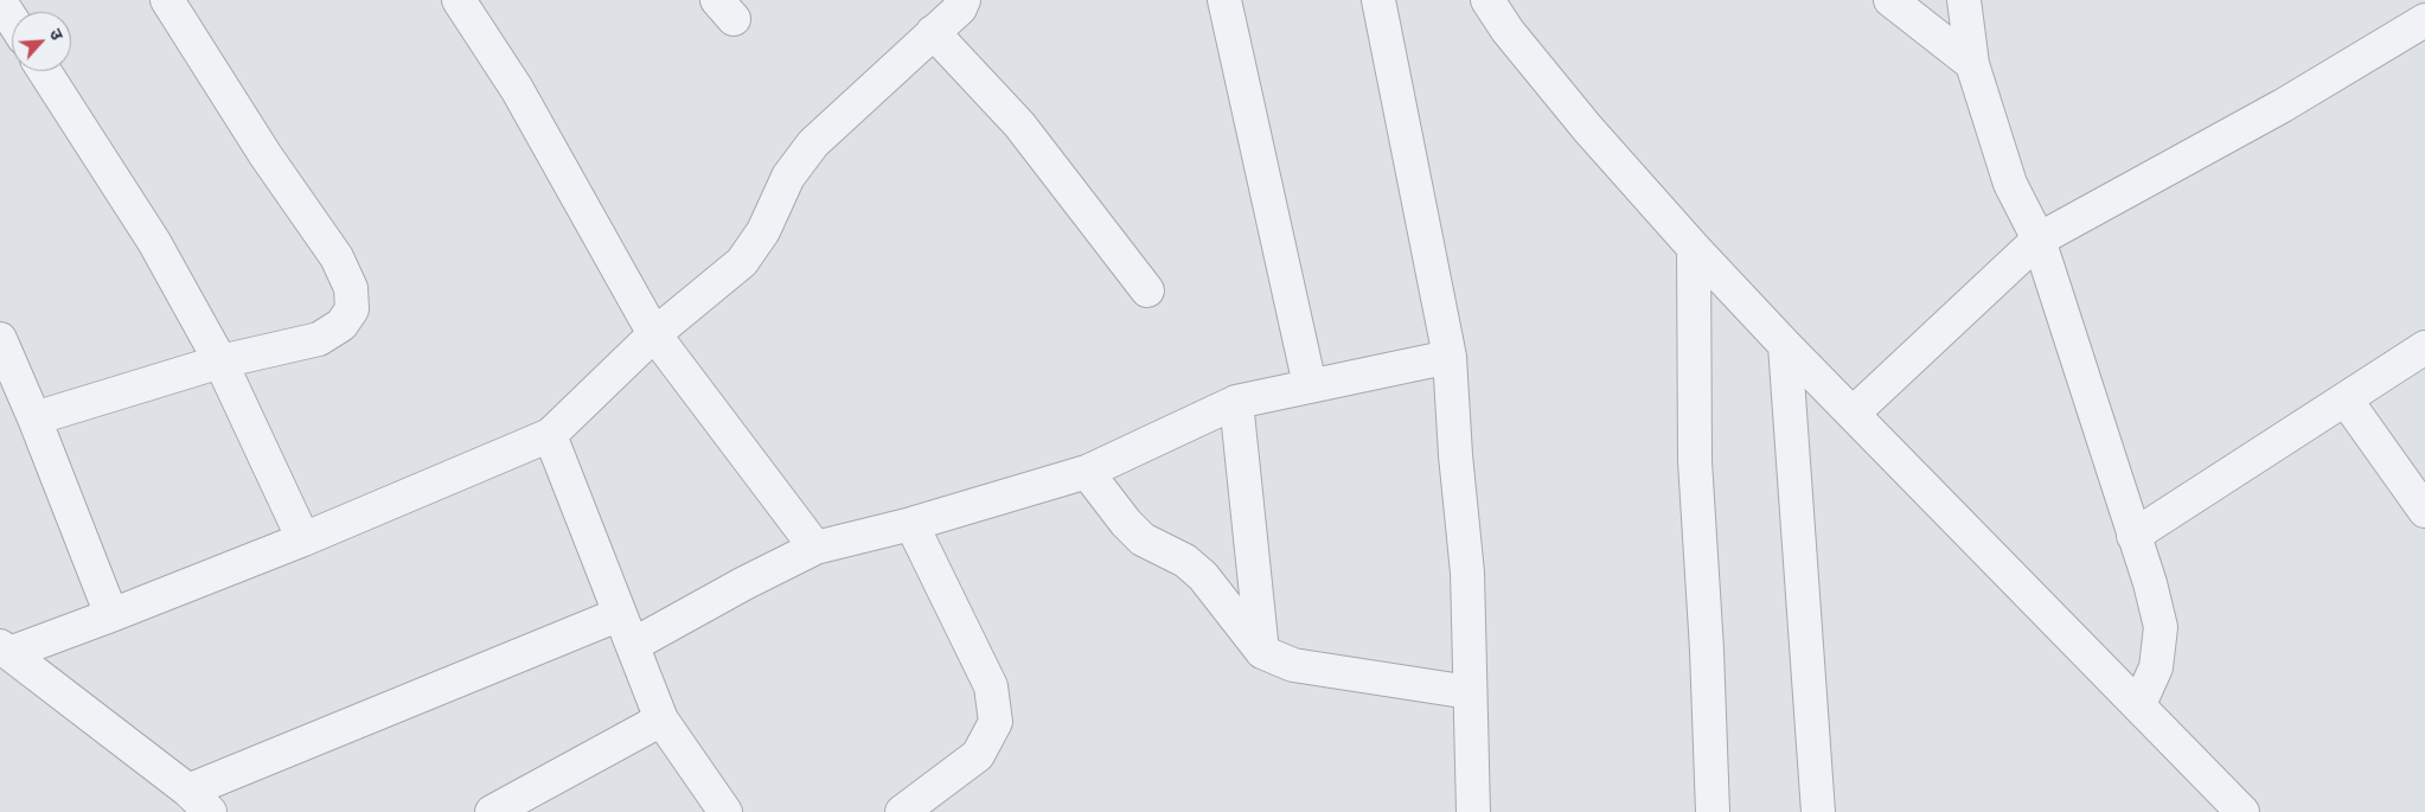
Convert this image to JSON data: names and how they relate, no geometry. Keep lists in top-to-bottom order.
{
  "north": "top right"
}
